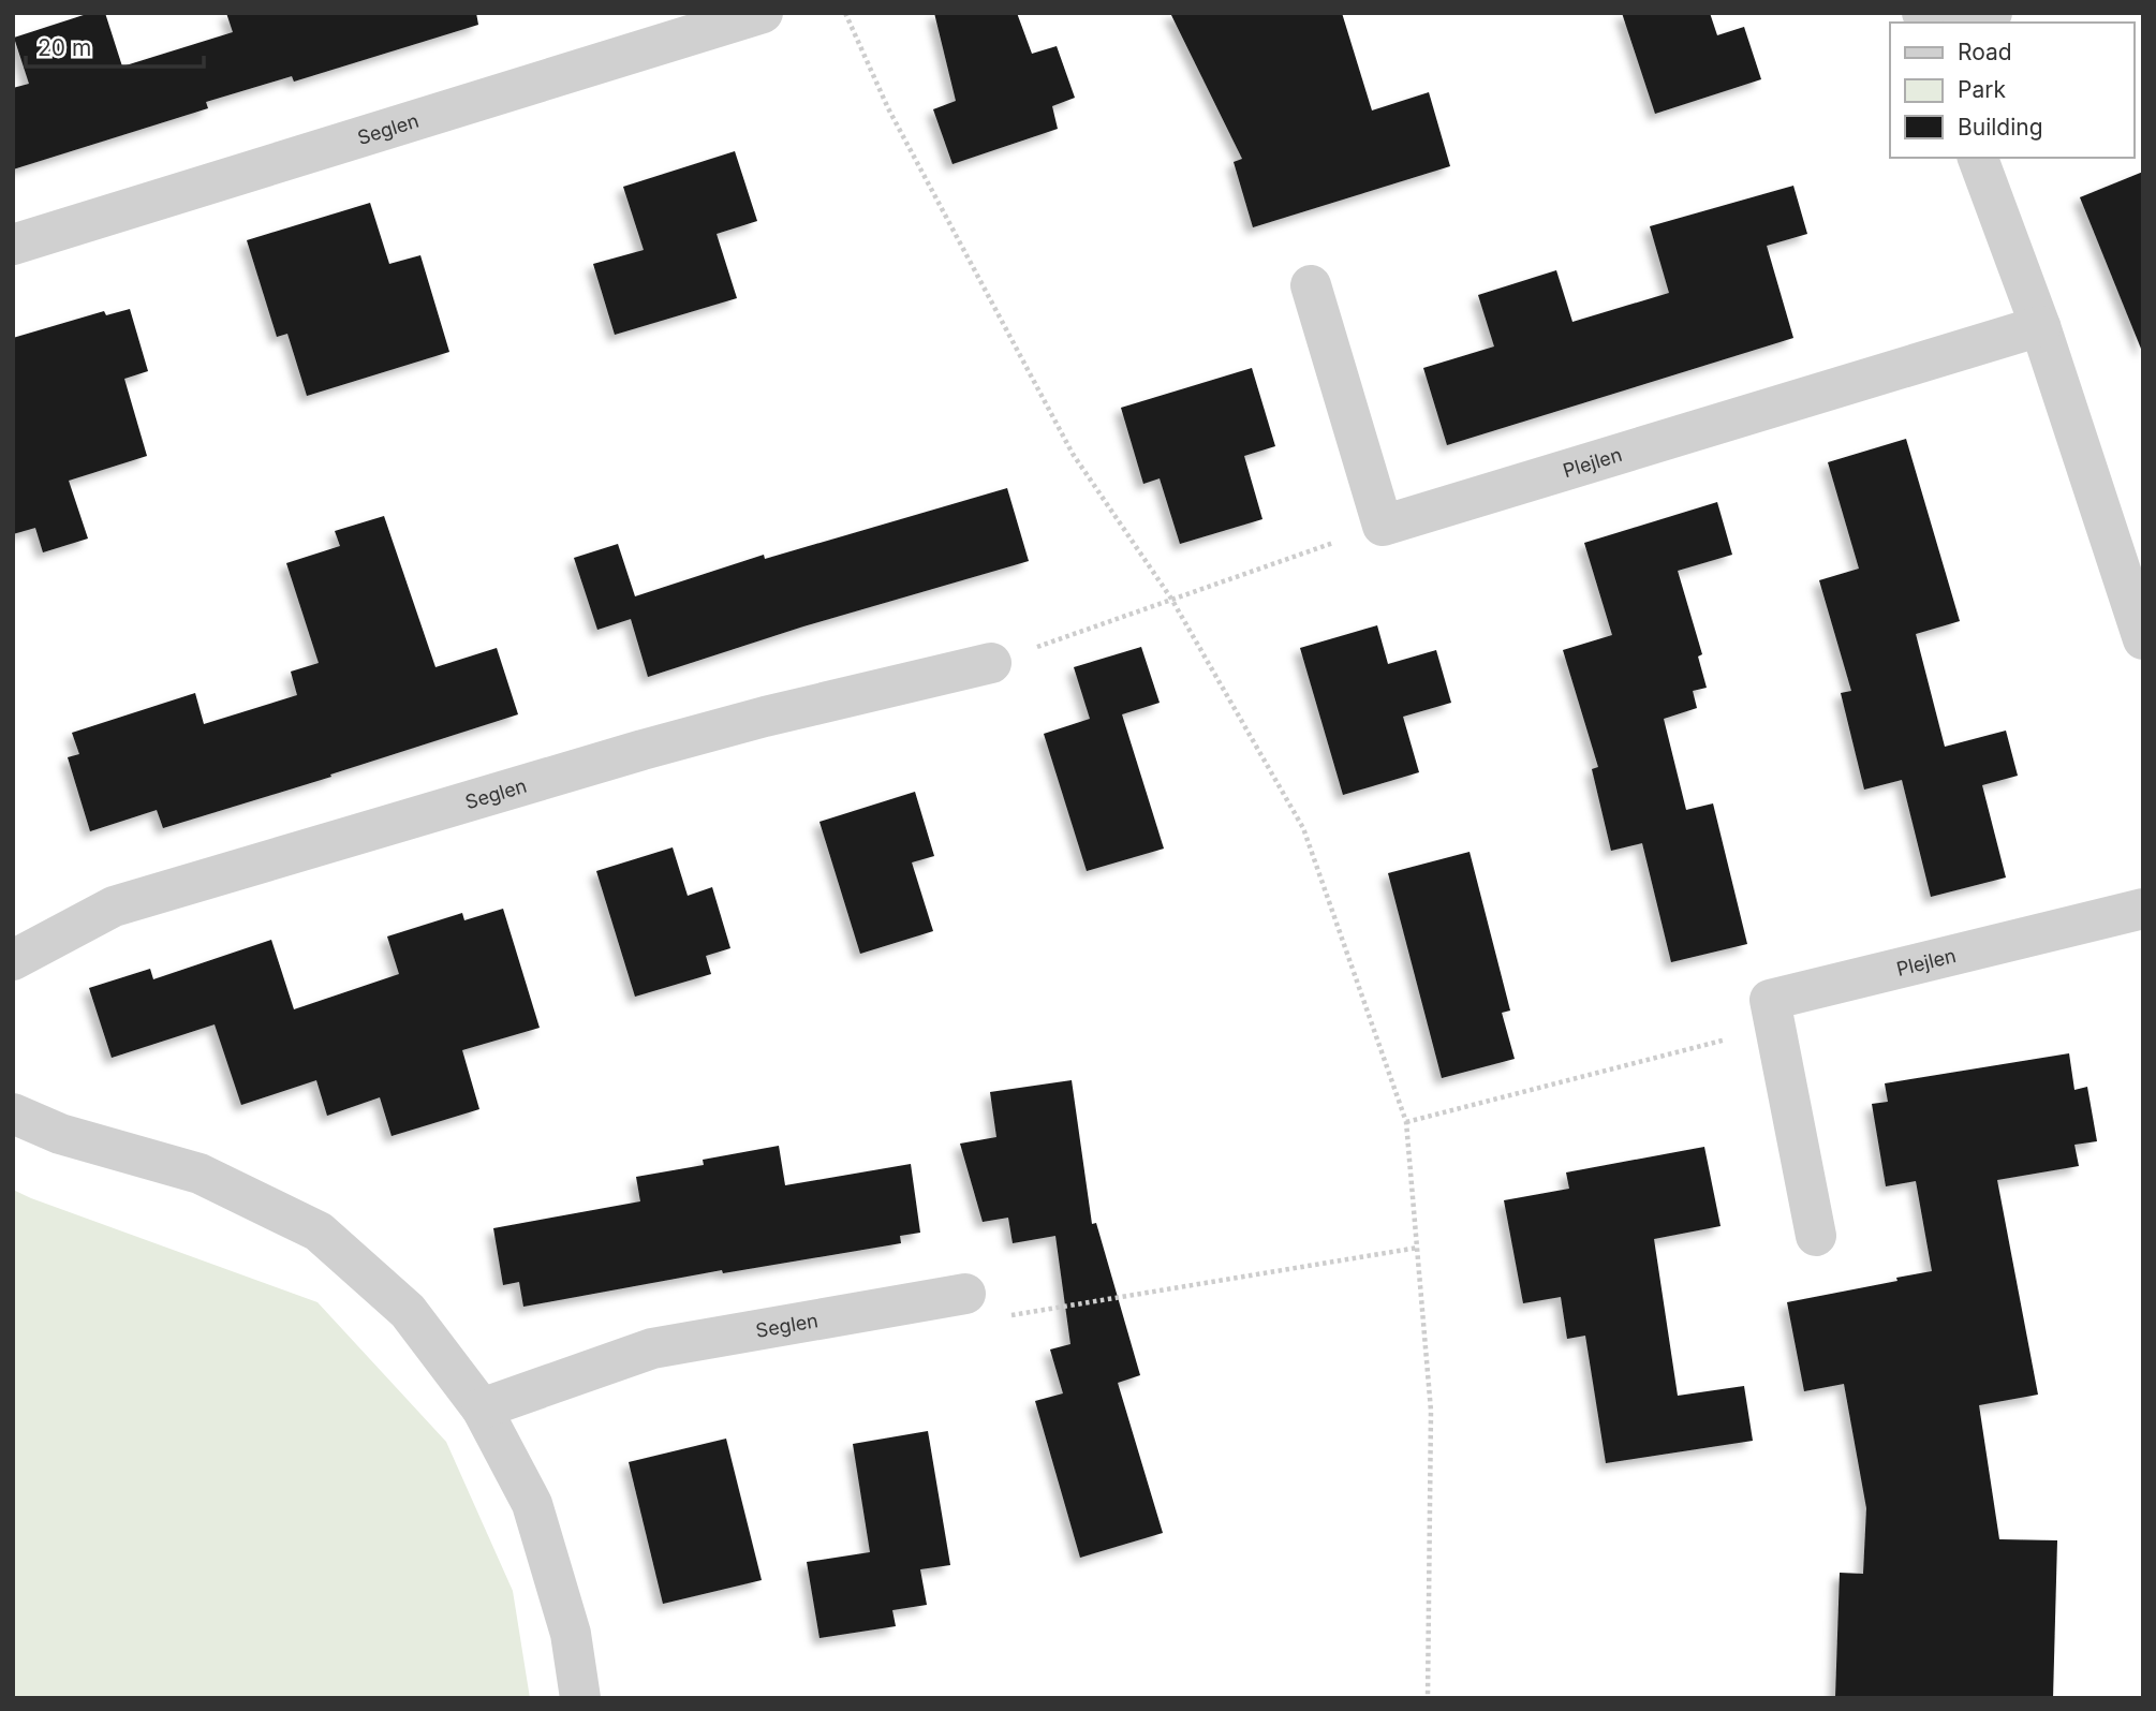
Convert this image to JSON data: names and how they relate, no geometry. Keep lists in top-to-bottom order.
{
  "streets": {
    "street": ["Seglen", "Plejlen"]
  },
  "legend": ["Road", "Park", "Building"],
  "scale_bar": "20 m"
}
